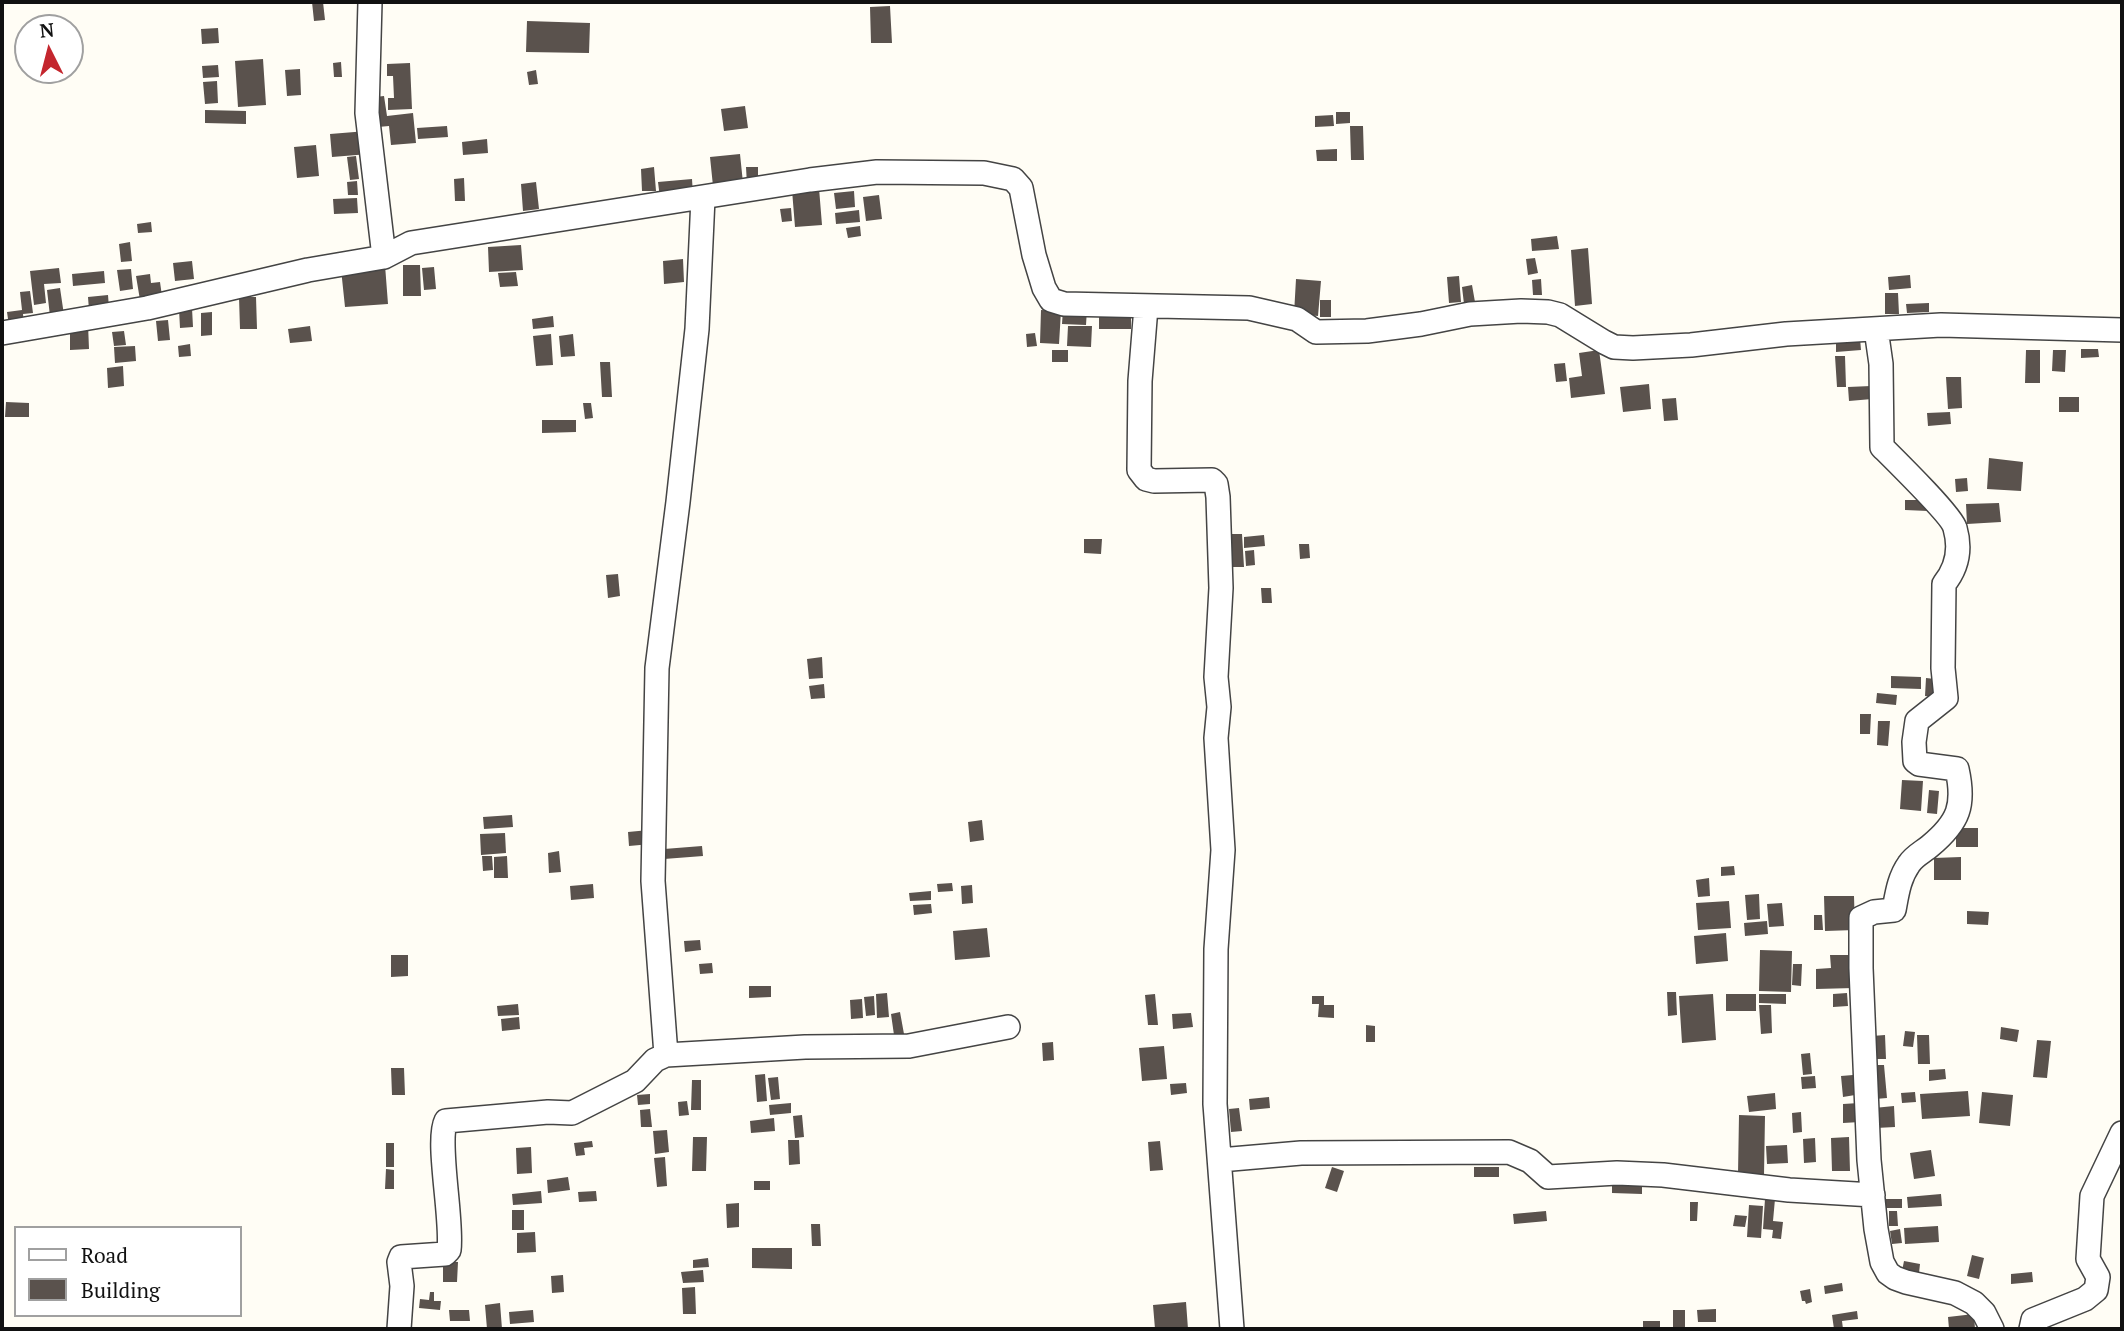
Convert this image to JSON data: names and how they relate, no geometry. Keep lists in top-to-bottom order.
{
  "legend": ["Road", "Building"],
  "north": "top"
}
